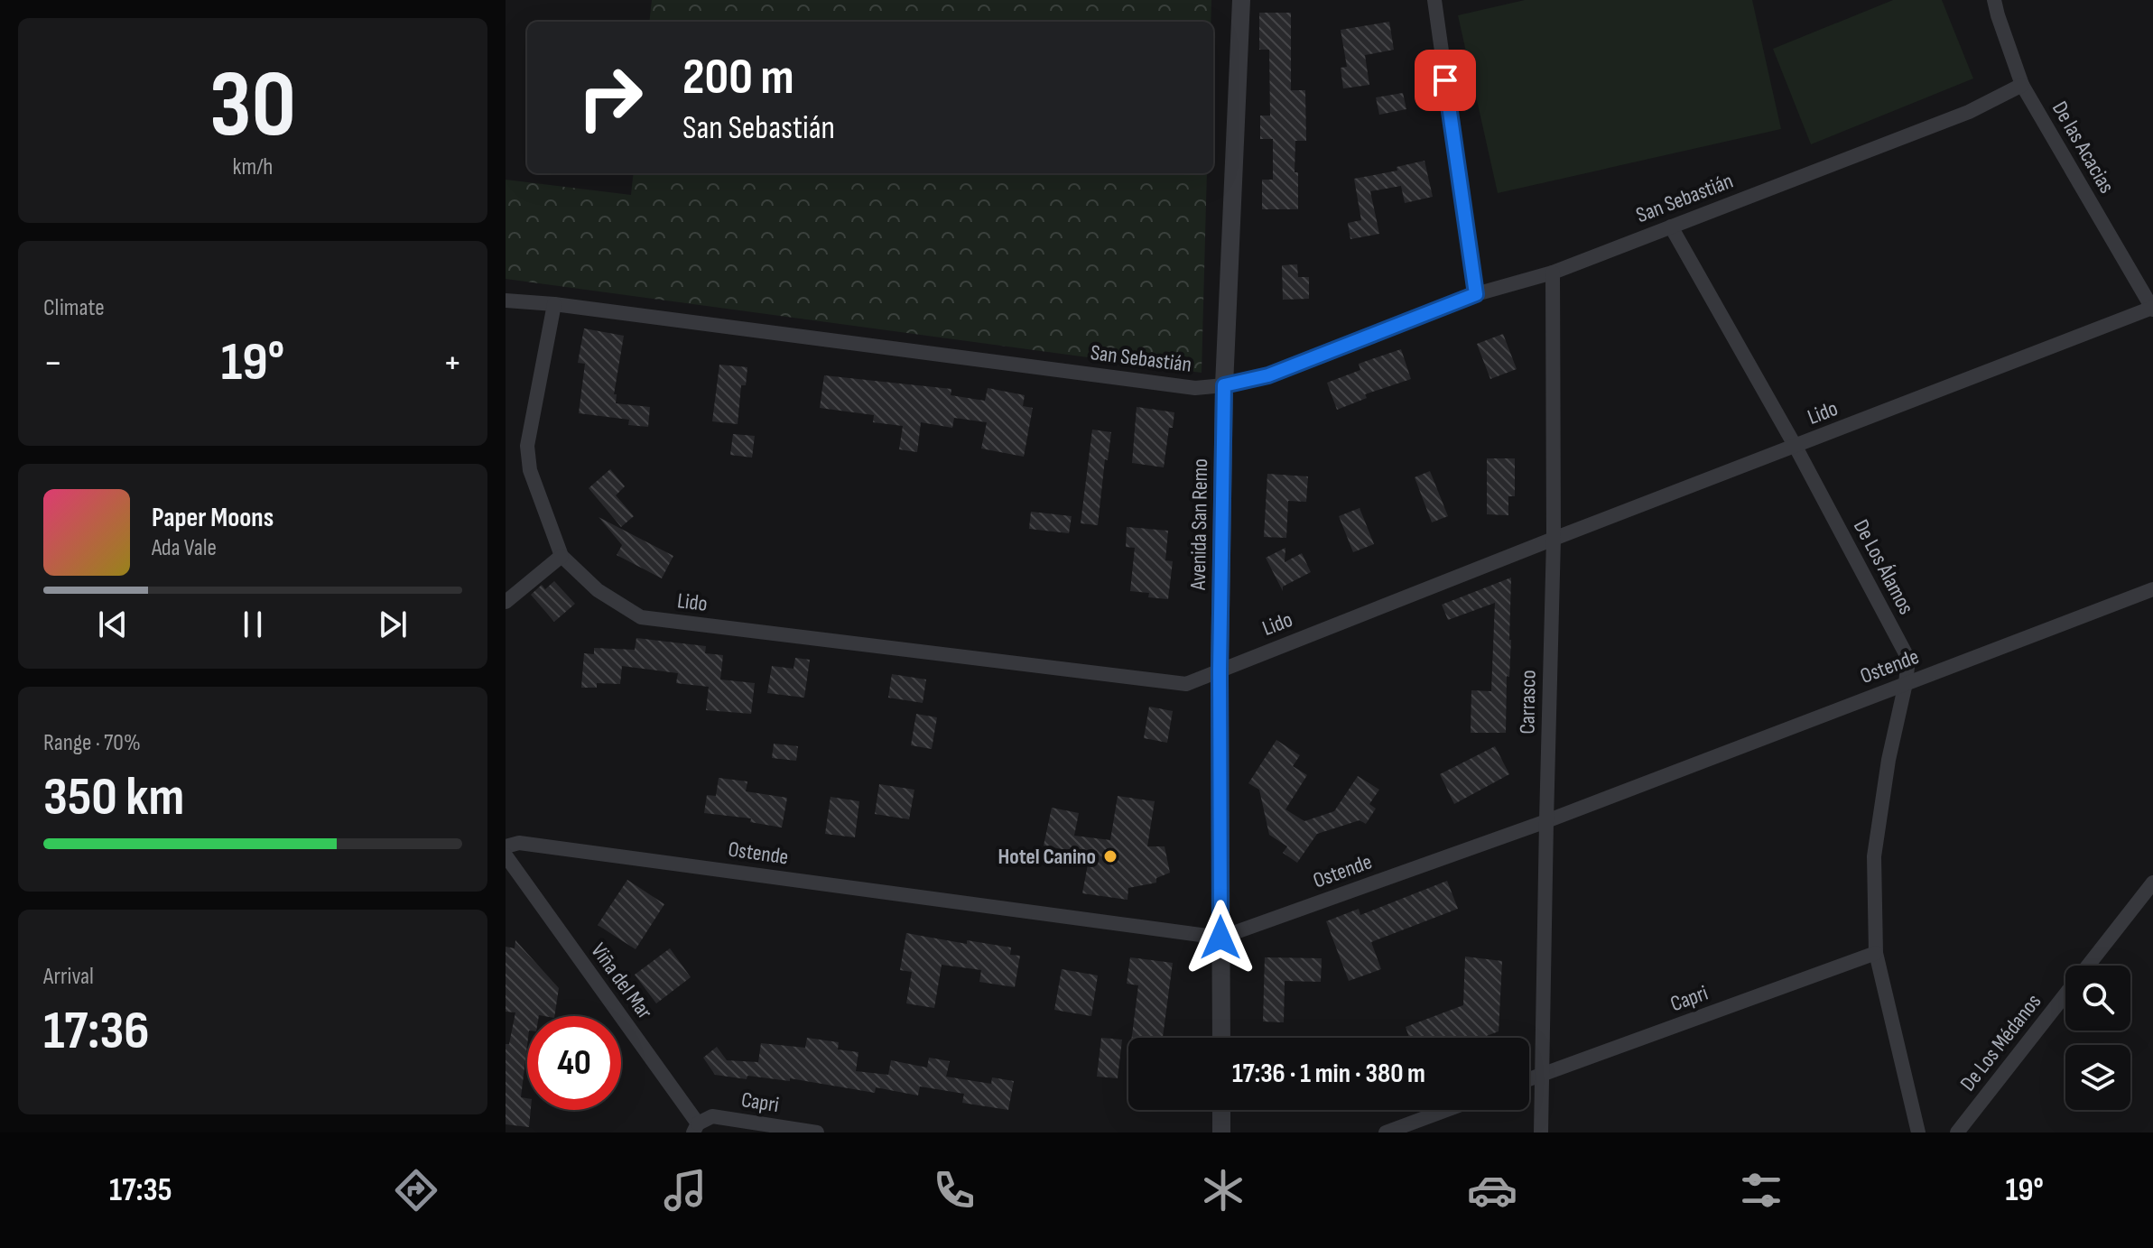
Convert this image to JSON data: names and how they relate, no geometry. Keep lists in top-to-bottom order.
{
  "streets": {
    "street": [
      "De las Acacias",
      "San Sebastián",
      "Lido",
      "Avenida San Remo",
      "De Los Álamos",
      "Ostende",
      "Carrasco",
      "Viña del Mar",
      "Capri",
      "De Los Médanos"
    ]
  },
  "crossings": [
    ["De las Acacias", "San Sebastián"],
    ["De las Acacias", "Lido"],
    ["San Sebastián", "Lido"],
    ["San Sebastián", "Avenida San Remo"],
    ["San Sebastián", "De Los Álamos"],
    ["San Sebastián", "Carrasco"],
    ["Lido", "Avenida San Remo"],
    ["Lido", "De Los Álamos"],
    ["Lido", "Carrasco"],
    ["Avenida San Remo", "Ostende"],
    ["De Los Álamos", "Ostende"],
    ["De Los Álamos", "Capri"],
    ["Ostende", "Carrasco"],
    ["Carrasco", "Capri"],
    ["Viña del Mar", "Capri"]
  ],
  "places": ["Hotel Canino"],
  "page": {
    "tile": [
      ["30", "km/h"],
      "Climate",
      ["Range · 70%", "350 km"],
      ["Arrival", "17:36"]
    ],
    "turn": ["200 m", "San Sebastián"],
    "heat": ["−", "19°", "+"],
    "song": ["Paper Moons", "Ada Vale"],
    "limit": "40",
    "trip": "17:36 · 1 min · 380 m",
    "tabs": ["17:35", "19°"]
  }
}
